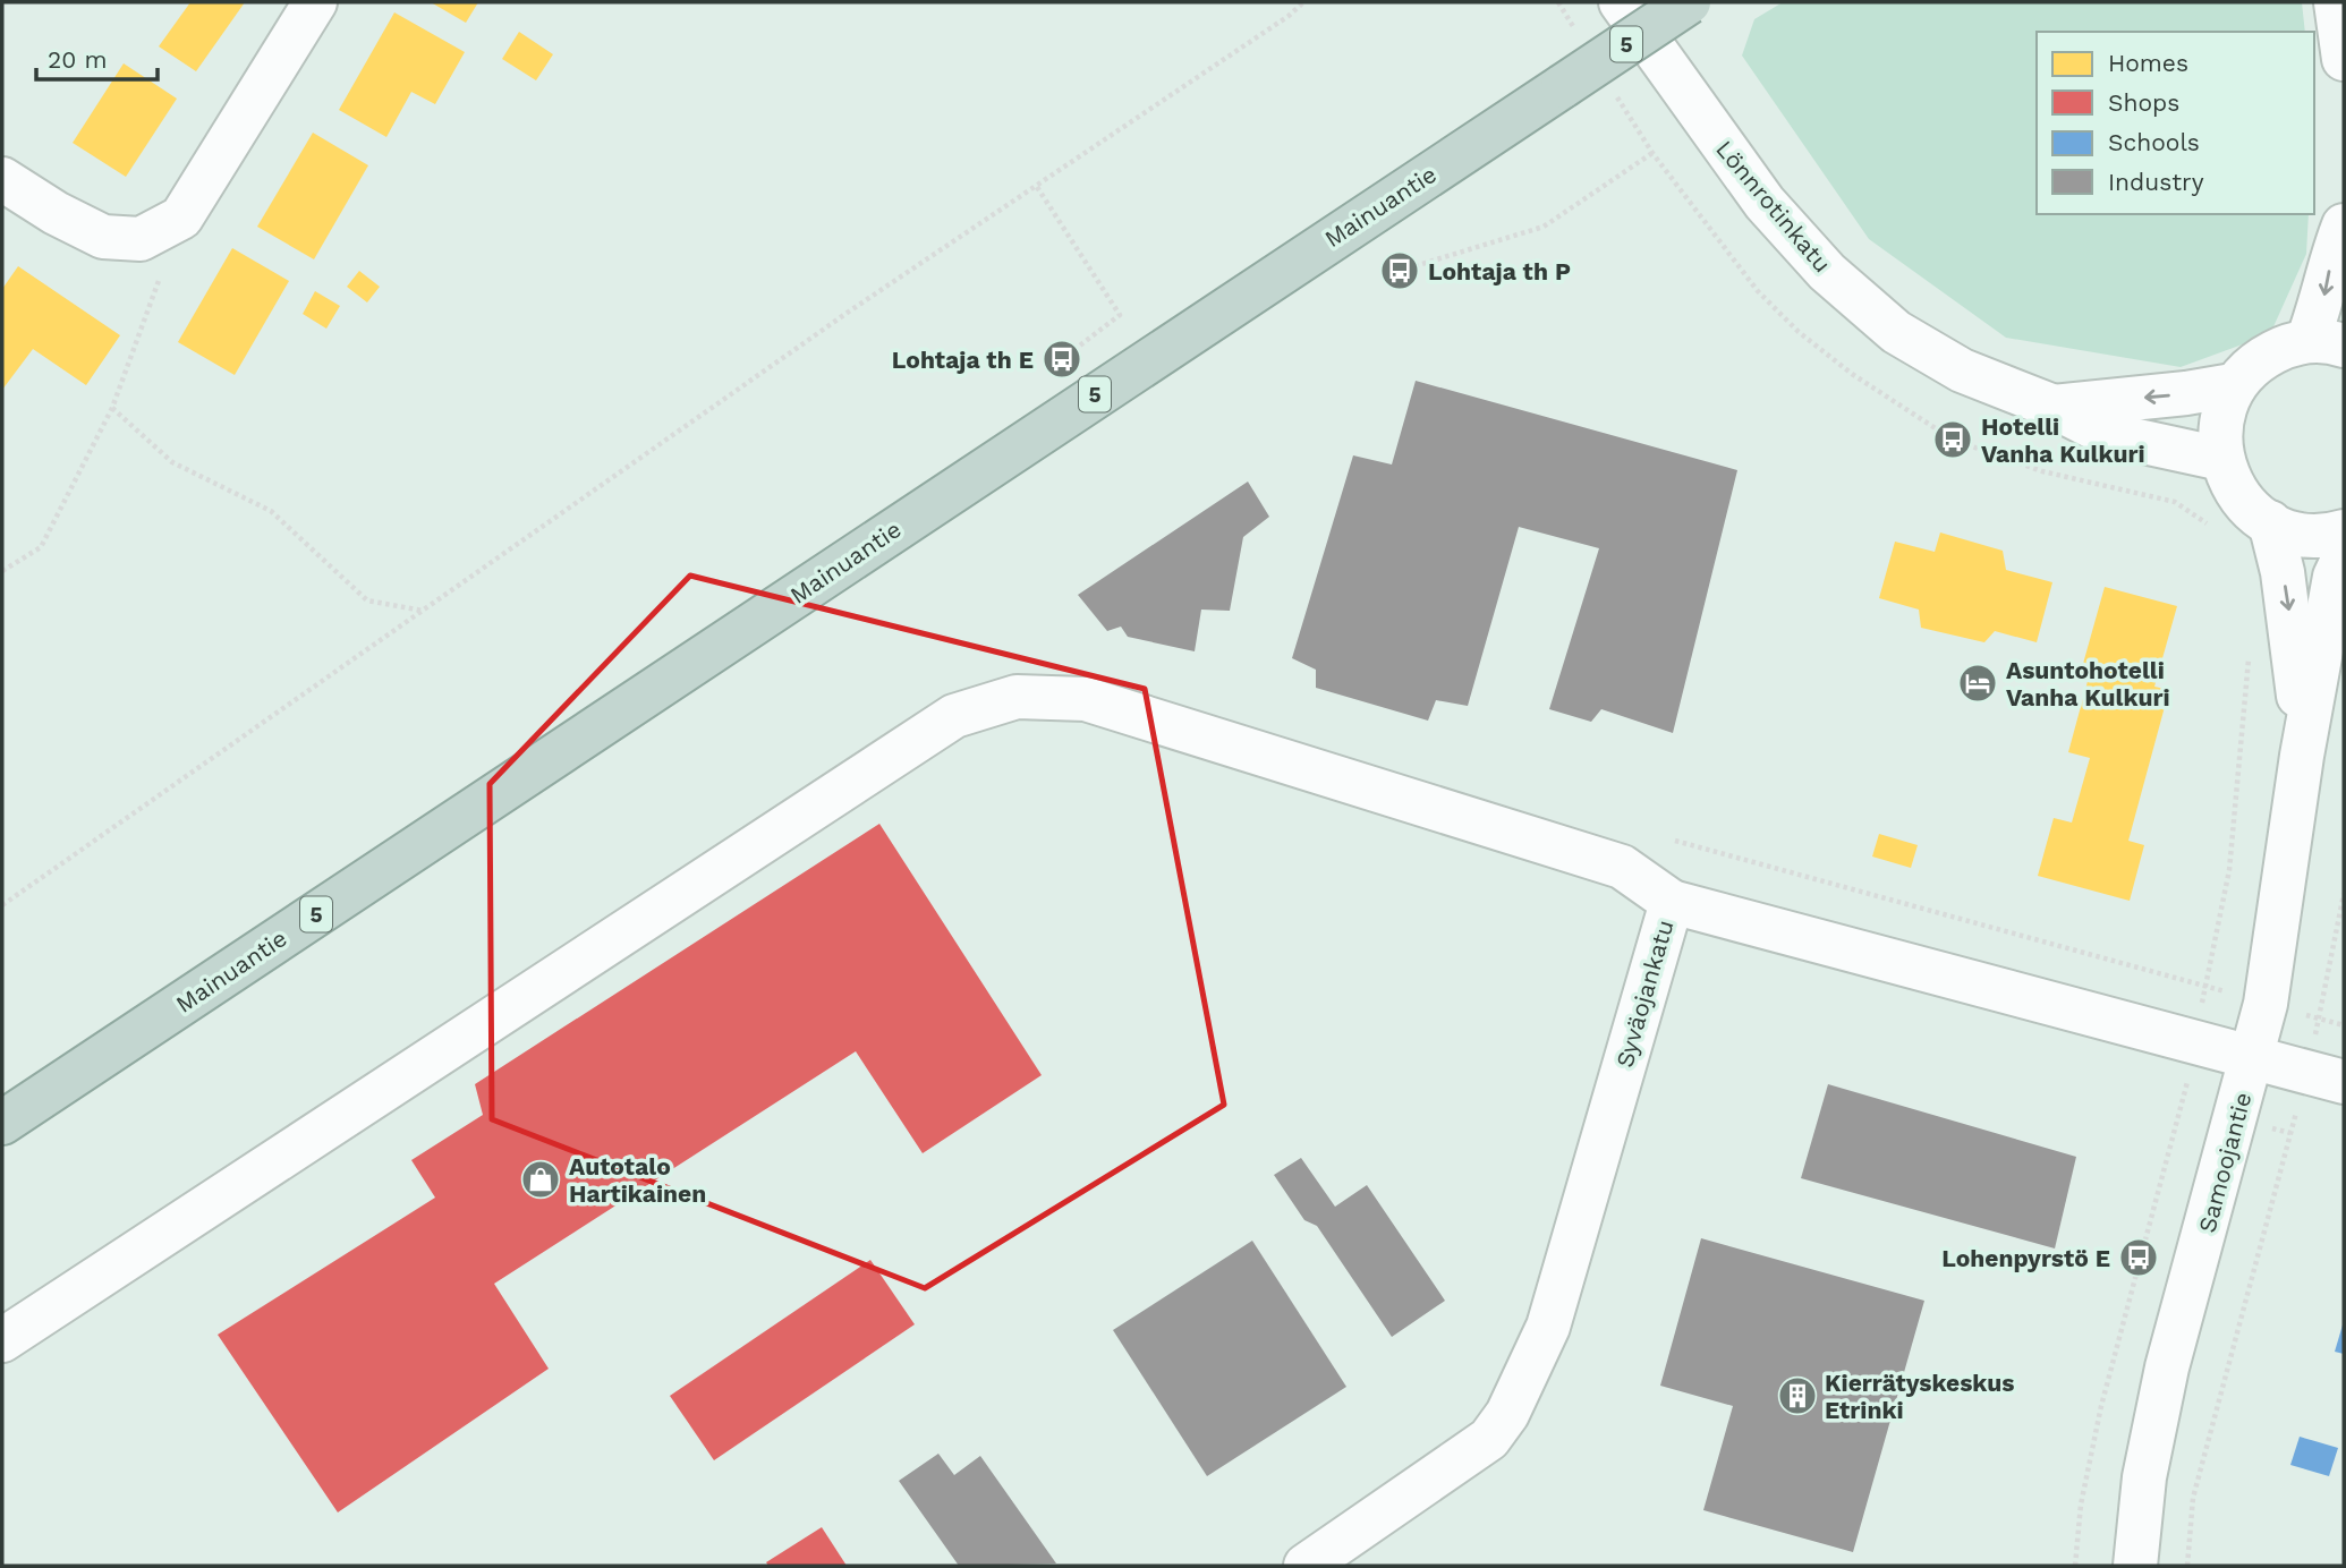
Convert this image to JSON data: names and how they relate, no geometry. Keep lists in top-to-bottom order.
{
  "streets": {
    "highway": ["5", "Mainuantie"],
    "street": ["Lönnrotinkatu", "Syväojankatu", "Samoojantie"]
  },
  "crossings": [
    ["Syväojankatu", "Samoojantie"]
  ],
  "places": {
    "bus stop": [
      "Lohtaja th P",
      "Lohtaja th E",
      "Hotelli Vanha Kulkuri",
      "Lohenpyrstö E"
    ],
    "hotel": ["Asuntohotelli Vanha Kulkuri"],
    "shop": ["Autotalo Hartikainen"],
    "building": ["Kierrätyskeskus Etrinki"]
  },
  "legend": [
    "Homes",
    "Shops",
    "Schools",
    "Industry"
  ],
  "scale_bar": "20 m"
}
